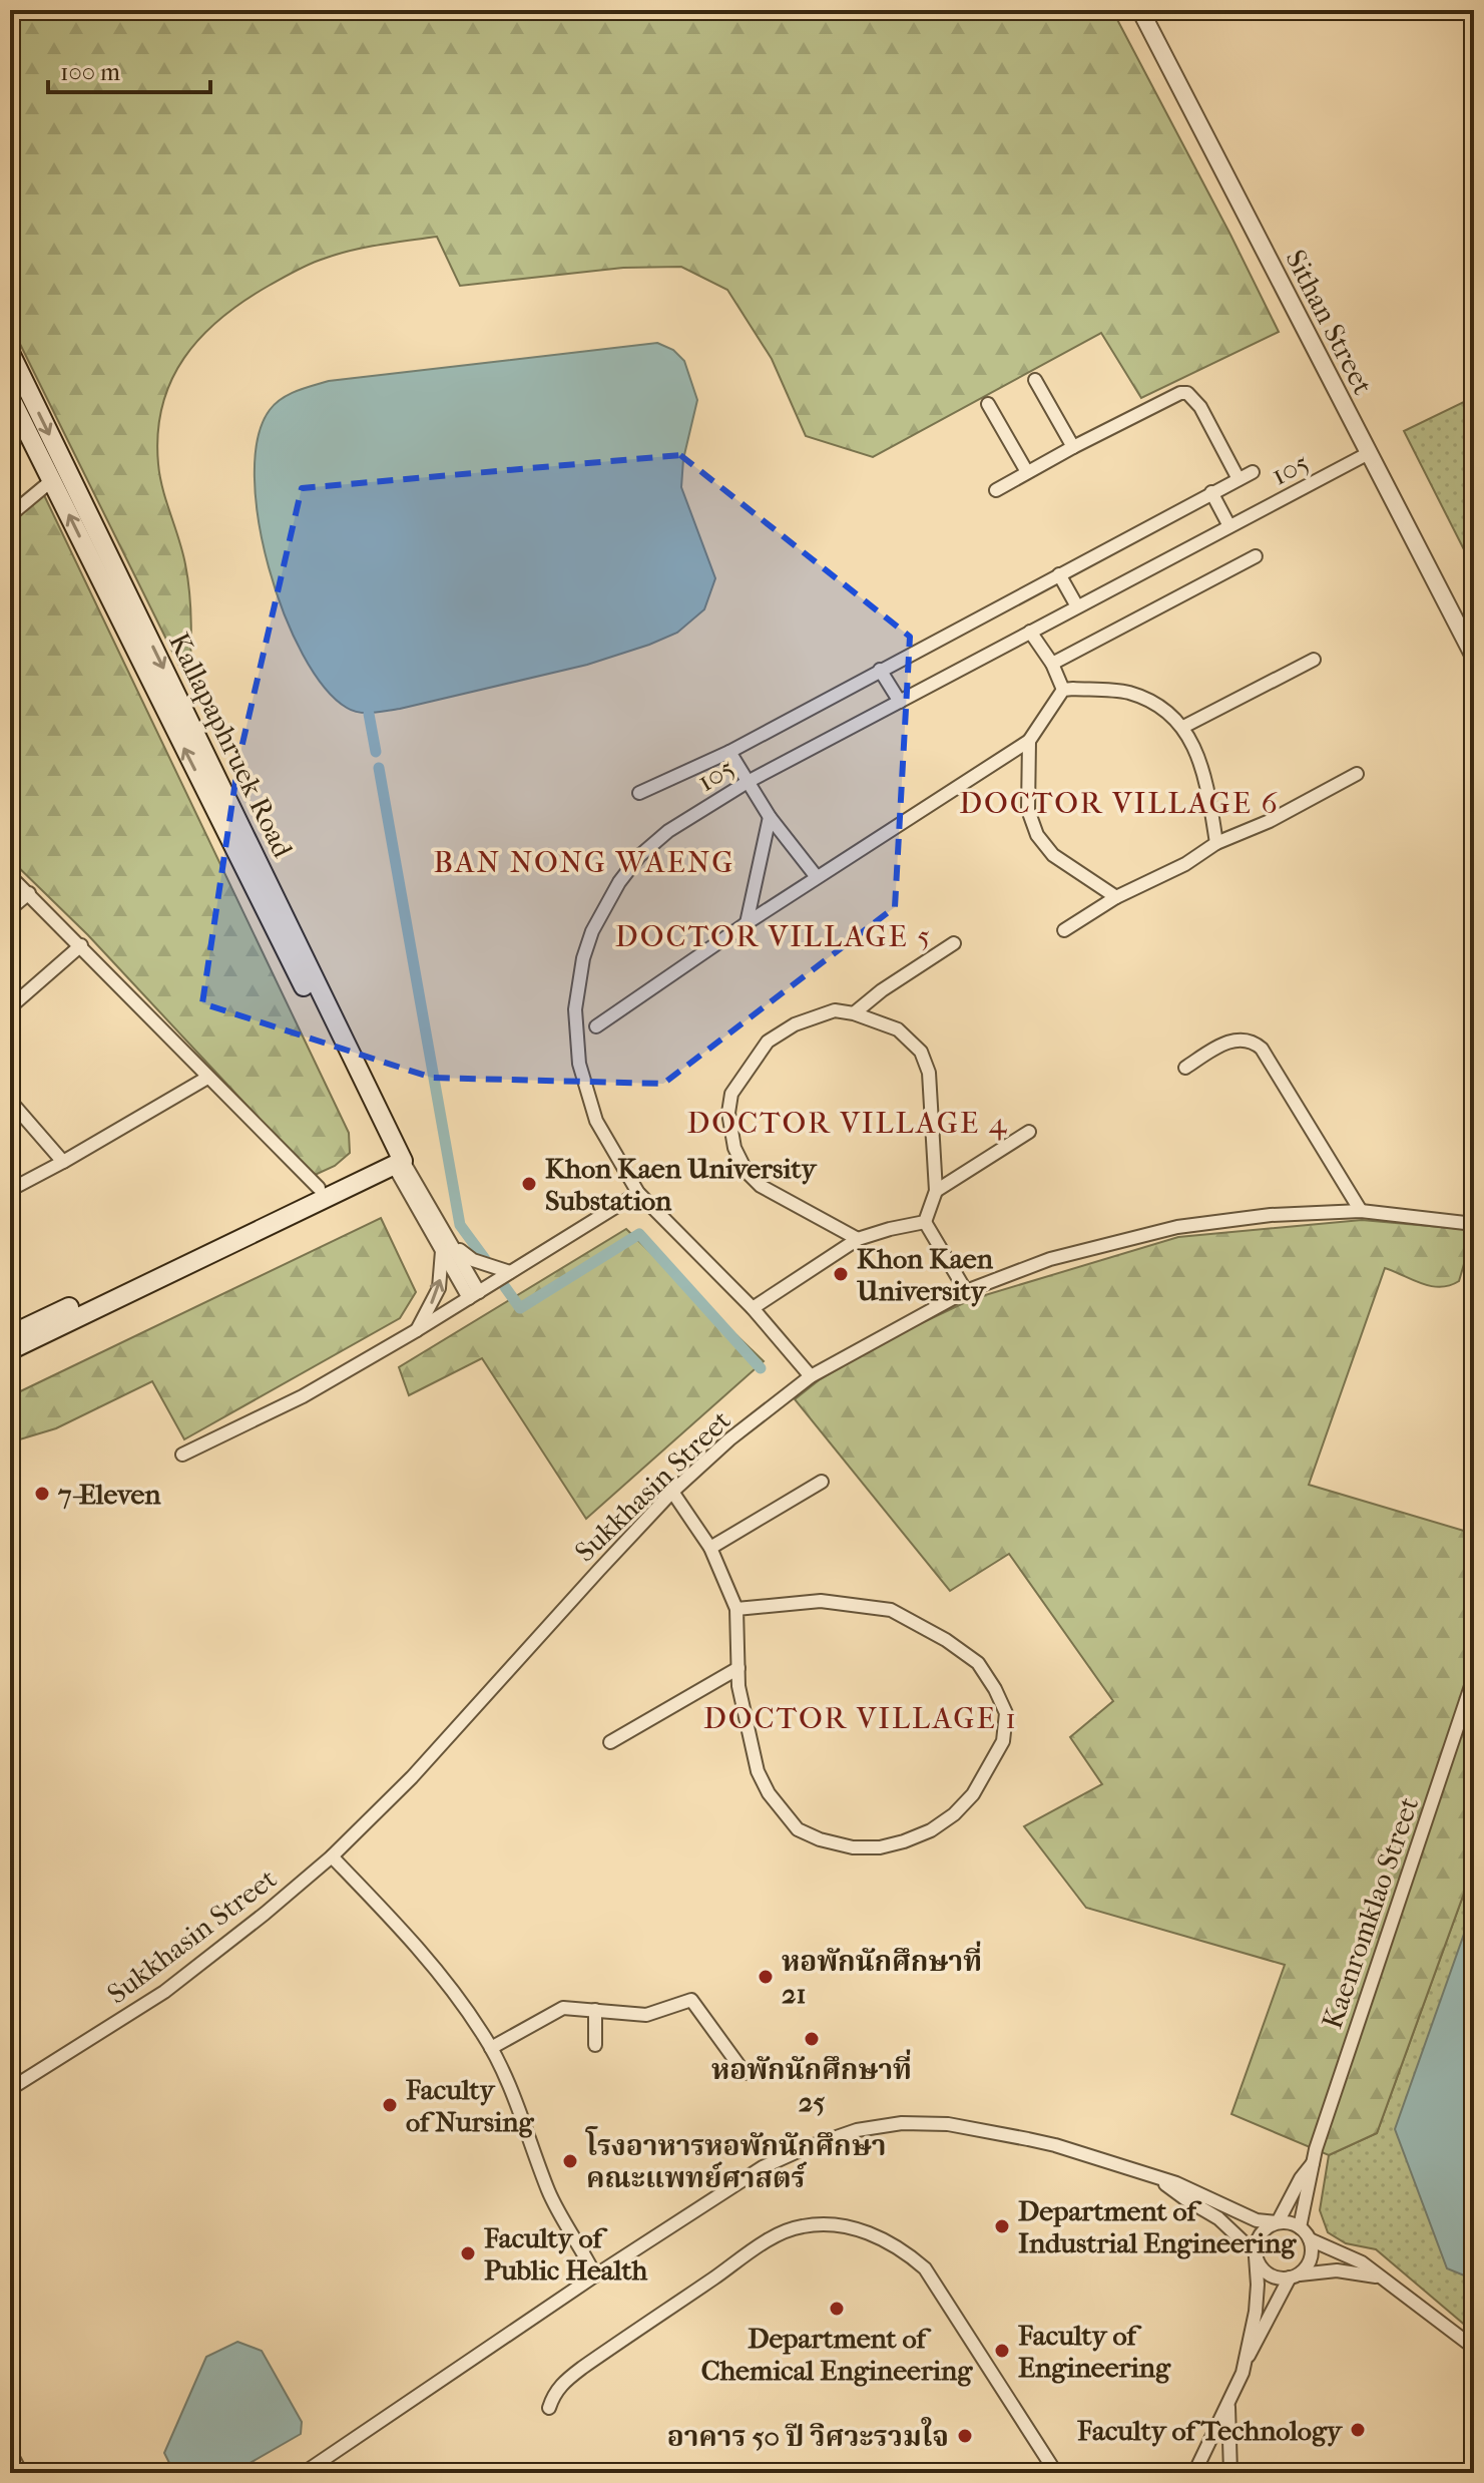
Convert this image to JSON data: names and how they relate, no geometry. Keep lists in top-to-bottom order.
{
  "streets": {
    "main road": ["Kallapaphruek Road"],
    "street": [
      "Sithan Street",
      "105",
      "Sukkhasin Street",
      "Kaenromklao Street"
    ]
  },
  "crossings": [
    ["Sithan Street", "105"],
    ["105", "Sukkhasin Street"]
  ],
  "districts": [
    "DOCTOR VILLAGE 6",
    "BAN NONG WAENG",
    "DOCTOR VILLAGE 5",
    "DOCTOR VILLAGE 4",
    "DOCTOR VILLAGE 1"
  ],
  "places": [
    "Khon Kaen University Substation",
    "Khon Kaen University",
    "7-Eleven",
    "หอพักนักศึกษาที่ 21",
    "หอพักนักศึกษาที่ 25",
    "Faculty of Nursing",
    "โรงอาหารหอพักนักศึกษา คณะแพทย์ศาสตร์",
    "Department of Industrial Engineering",
    "Faculty of Public Health",
    "Department of Chemical Engineering",
    "Faculty of Engineering",
    "Faculty of Technology",
    "อาคาร 50 ปี วิศวะรวมใจ"
  ],
  "scale_bar": "100 m"
}
